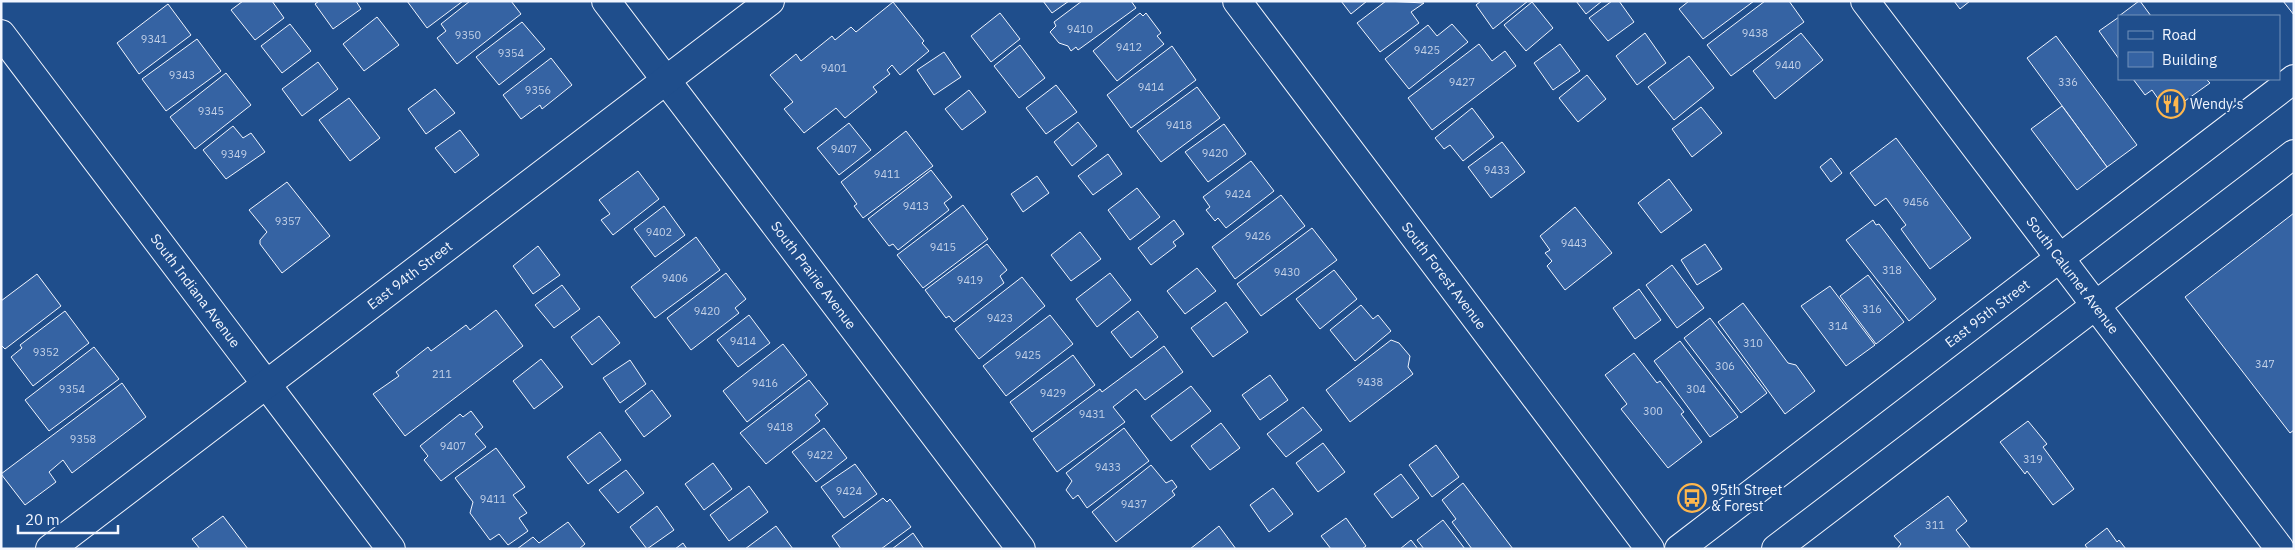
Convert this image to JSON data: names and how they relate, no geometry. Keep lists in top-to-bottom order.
{
  "streets": {
    "street": [
      "East 94th Street",
      "South Prairie Avenue",
      "South Forest Avenue",
      "South Calumet Avenue",
      "South Indiana Avenue",
      "East 95th Street"
    ]
  },
  "crossings": [
    ["East 94th Street", "South Prairie Avenue"],
    ["East 94th Street", "South Indiana Avenue"],
    ["South Calumet Avenue", "East 95th Street"]
  ],
  "places": {
    "restaurant": ["Wendy's"],
    "bus stop": ["95th Street & Forest"]
  },
  "house_numbers": [
    "9410",
    "9438",
    "9350",
    "9341",
    "9412",
    "9425",
    "9354",
    "9440",
    "9401",
    "9343",
    "9427",
    "336",
    "9414",
    "9356",
    "9345",
    "9418",
    "9407",
    "9420",
    "9349",
    "9433",
    "9411",
    "9424",
    "9456",
    "9413",
    "9357",
    "9402",
    "9426",
    "9443",
    "9415",
    "318",
    "9430",
    "9406",
    "9419",
    "316",
    "9420",
    "9423",
    "314",
    "9414",
    "310",
    "9352",
    "9425",
    "347",
    "306",
    "211",
    "9438",
    "9416",
    "9354",
    "304",
    "9429",
    "300",
    "9431",
    "9418",
    "9358",
    "9407",
    "9422",
    "319",
    "9433",
    "9424",
    "9411",
    "9437",
    "311"
  ],
  "legend": ["Road", "Building"],
  "scale_bar": "20 m"
}
